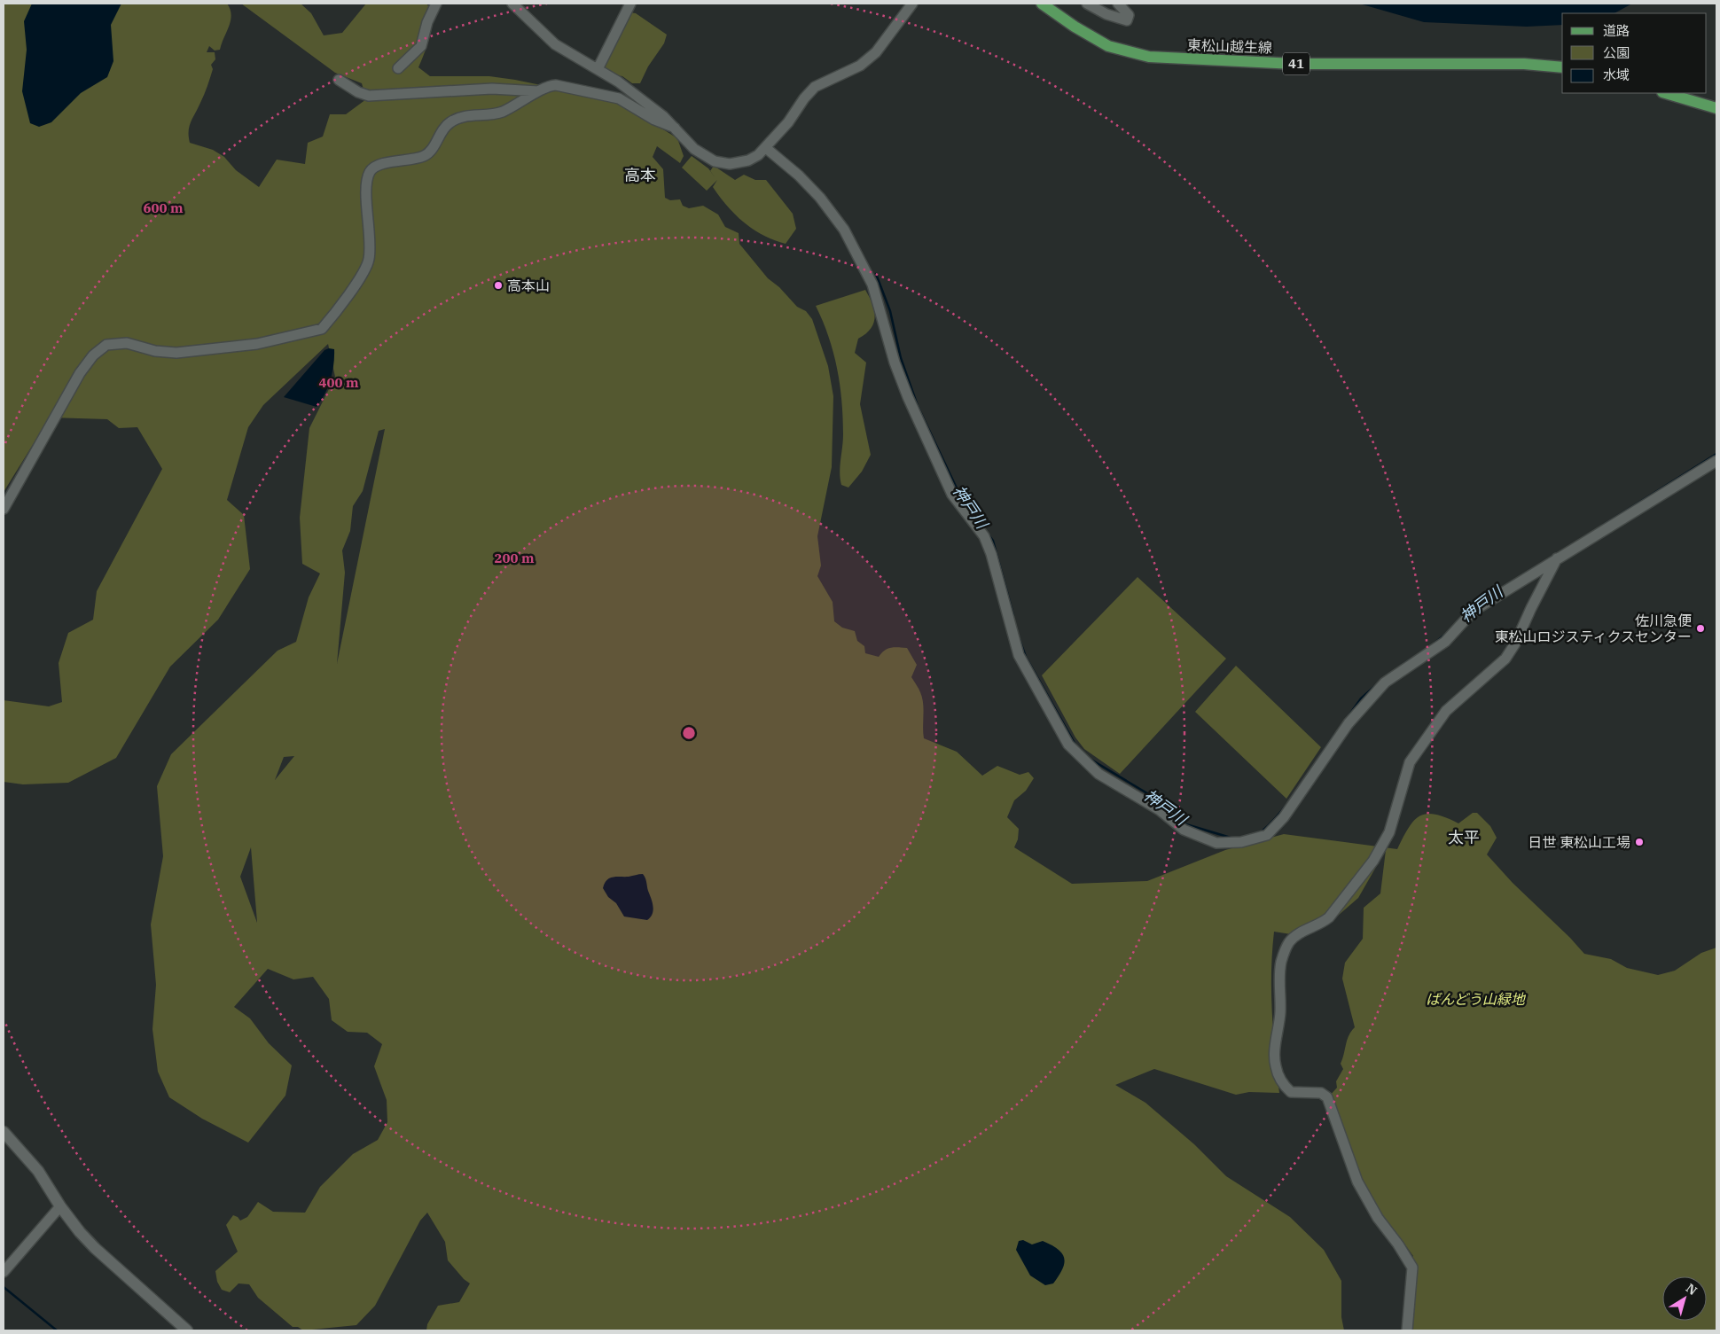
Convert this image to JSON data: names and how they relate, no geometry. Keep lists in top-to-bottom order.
{
  "streets": {
    "main road": ["東松山越生線", "41"]
  },
  "districts": ["高本", "太平"],
  "water": ["神戸川"],
  "parks": ["ばんどう山緑地"],
  "places": ["高本山", "佐川急便 東松山ロジスティクスセンター", "日世 東松山工場"],
  "legend": ["道路", "公園", "水域"],
  "north": "top right",
  "rings": ["600 m", "400 m", "200 m"]
}
